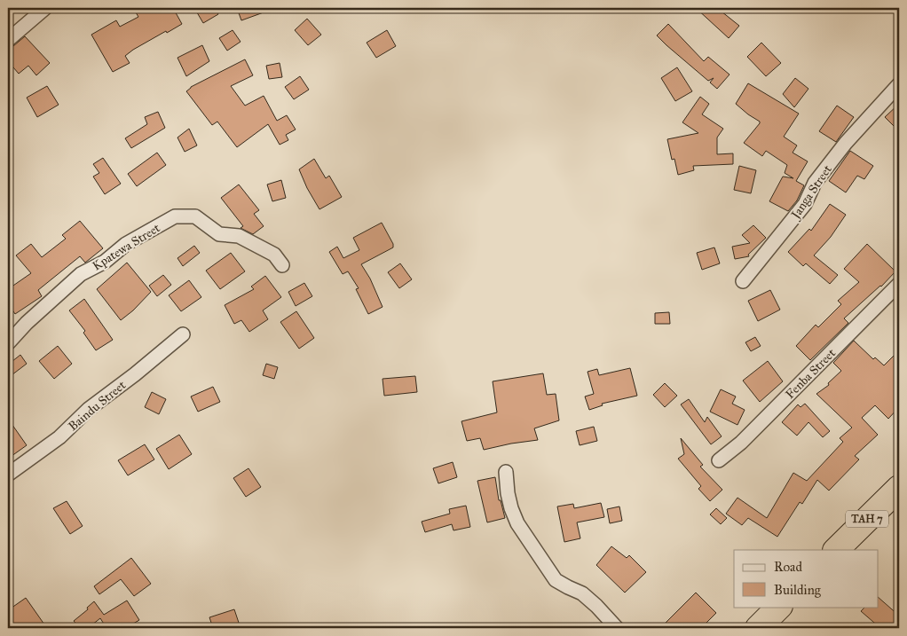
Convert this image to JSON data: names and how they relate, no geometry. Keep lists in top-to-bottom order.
{
  "streets": {
    "highway": ["TAH 7"],
    "street": [
      "Janga Street",
      "Kpatewa Street",
      "Fenba Street",
      "Baindu Street"
    ]
  },
  "legend": ["Road", "Building"]
}
